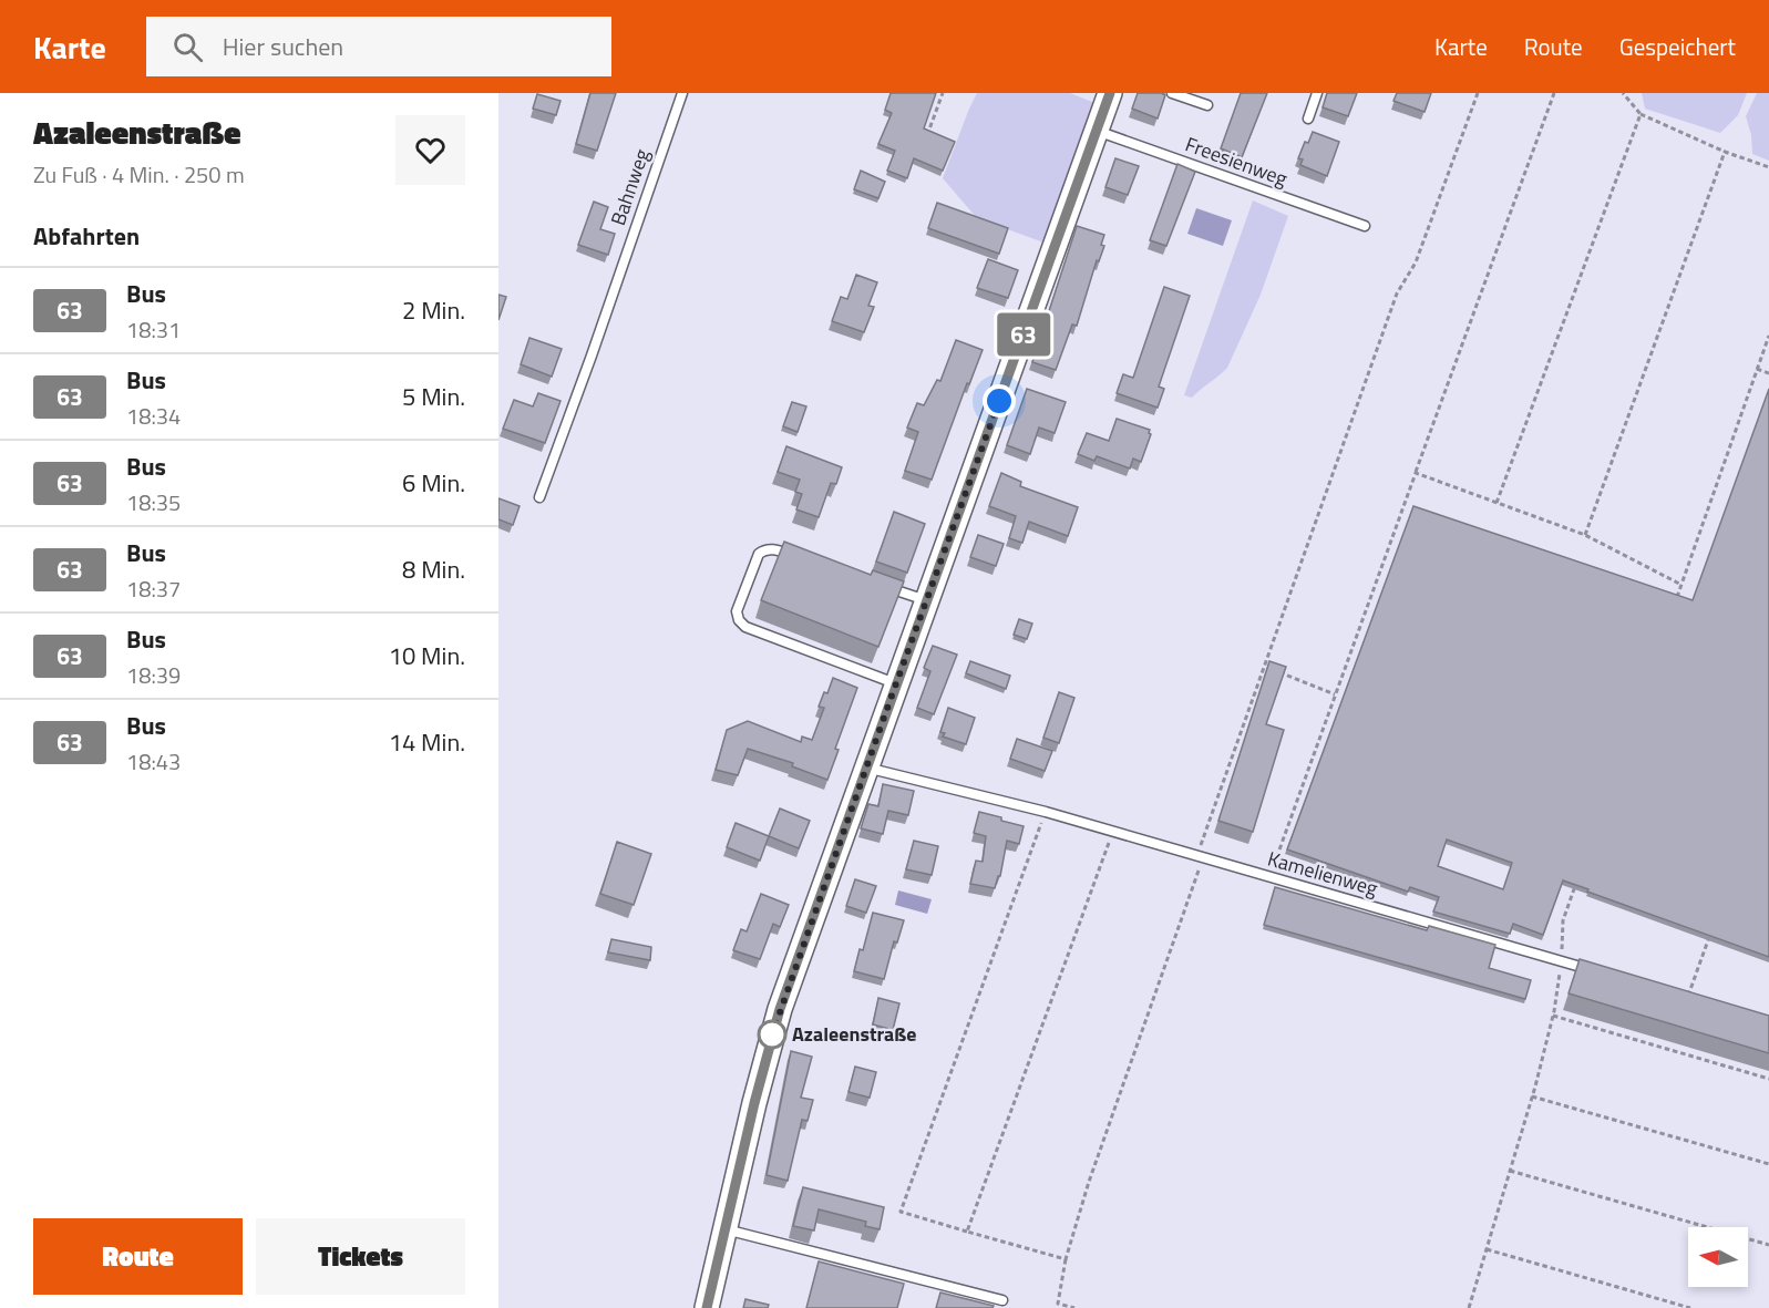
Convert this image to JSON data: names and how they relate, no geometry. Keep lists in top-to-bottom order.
{
  "streets": {
    "lane": ["Freesienweg", "Bahnweg", "Kamelienweg"]
  },
  "places": ["Azaleenstraße"],
  "lines": ["bus line 63"],
  "north": "left",
  "page": {
    "header": "Karte",
    "search": "Hier suchen",
    "nav": ["Karte", "Route", "Gespeichert"],
    "heading": [
      ["Azaleenstraße", "Zu Fuß · 4 Min. · 250 m"],
      "Abfahrten"
    ],
    "on_map": "63",
    "list": [
      {
        "mark": "63",
        "name": "Bus",
        "note": "18:31",
        "value": "2 Min."
      },
      {
        "mark": "63",
        "name": "Bus",
        "note": "18:34",
        "value": "5 Min."
      },
      {
        "mark": "63",
        "name": "Bus",
        "note": "18:35",
        "value": "6 Min."
      },
      {
        "mark": "63",
        "name": "Bus",
        "note": "18:37",
        "value": "8 Min."
      },
      {
        "mark": "63",
        "name": "Bus",
        "note": "18:39",
        "value": "10 Min."
      },
      {
        "mark": "63",
        "name": "Bus",
        "note": "18:43",
        "value": "14 Min."
      }
    ],
    "buttons": ["Route", "Tickets"]
  }
}
